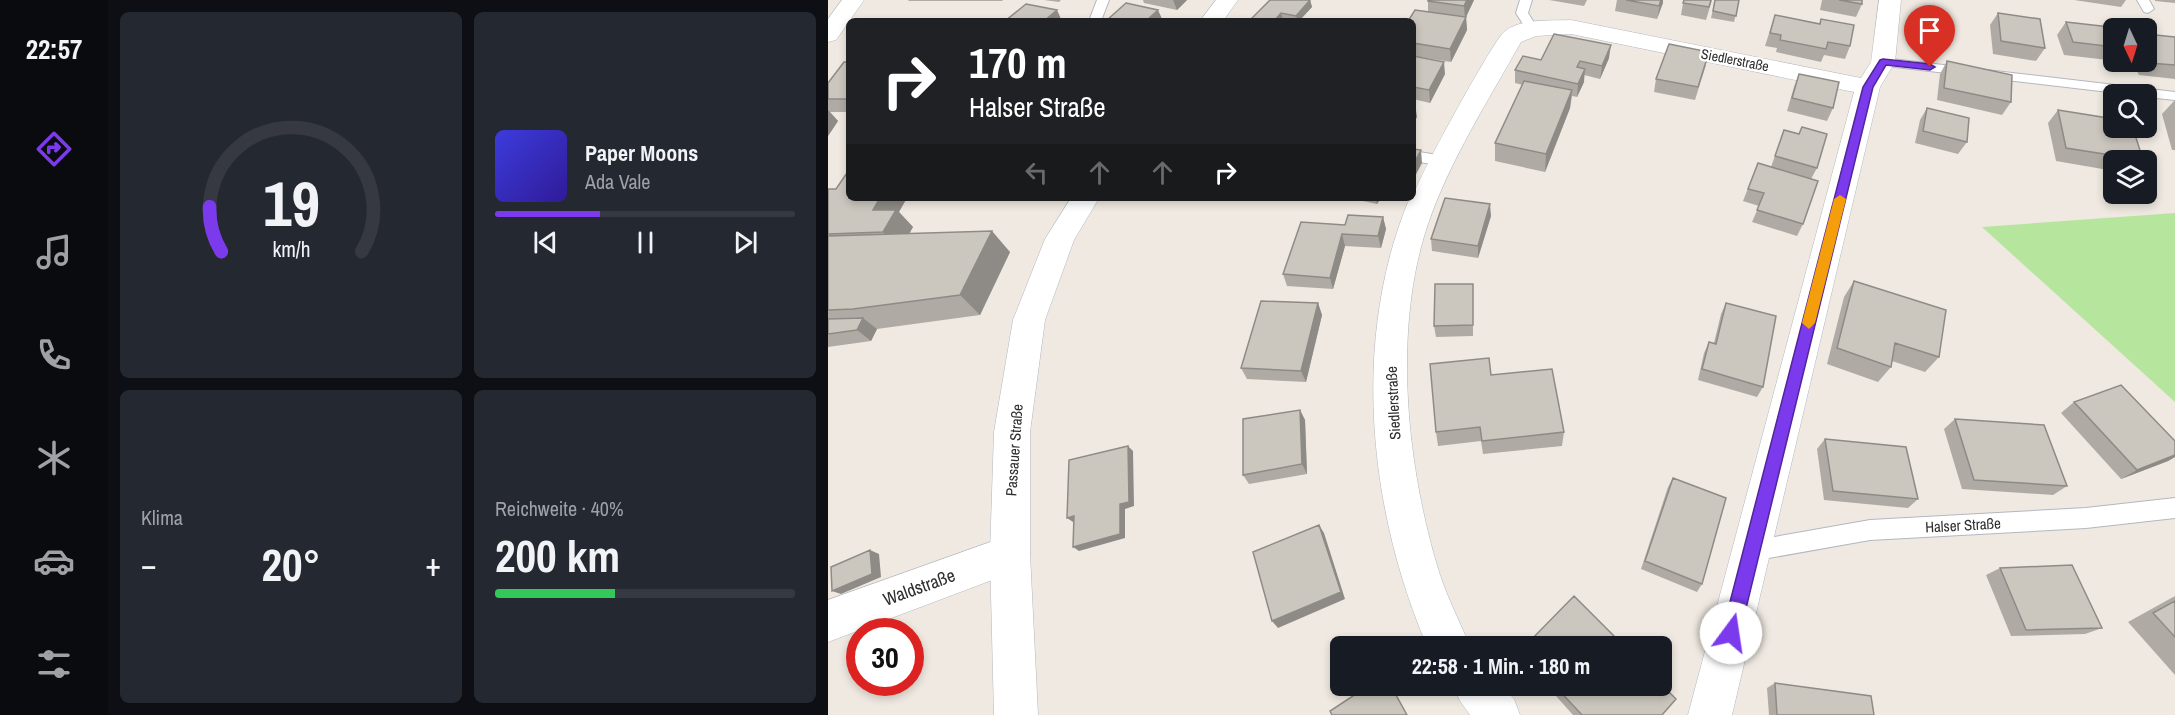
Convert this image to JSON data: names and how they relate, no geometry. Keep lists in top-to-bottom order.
{
  "streets": {
    "street": ["Siedlerstraße", "Passauer Straße", "Waldstraße"],
    "lane": ["Halser Straße"]
  },
  "crossings": [
    ["Passauer Straße", "Waldstraße"]
  ],
  "north": "bottom",
  "page": {
    "tabs": "22:57",
    "turn": ["170 m", "Halser Straße"],
    "song": ["Paper Moons", "Ada Vale"],
    "tile": [
      "Klima",
      ["Reichweite · 40%", "200 km"]
    ],
    "heat": ["−", "20°", "+"],
    "limit": "30",
    "trip": "22:58 · 1 Min. · 180 m",
    "gauge": ["19", "km/h"]
  }
}
